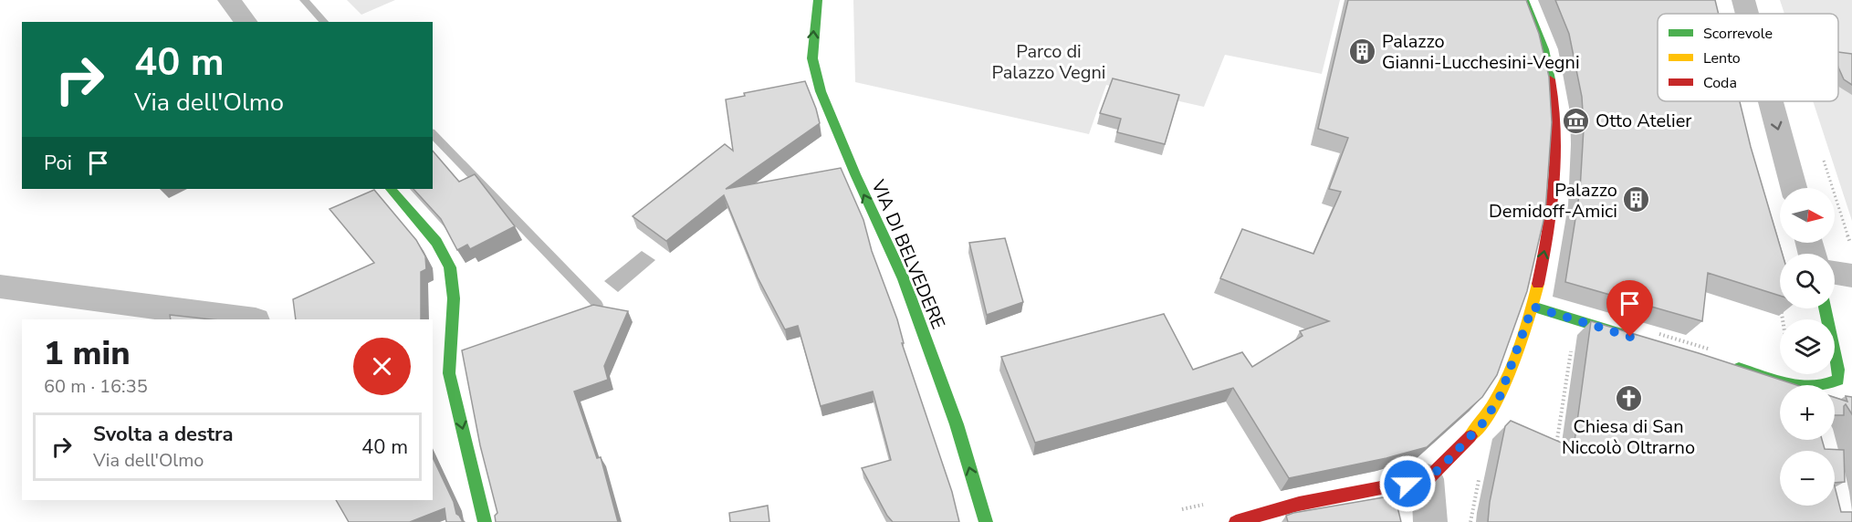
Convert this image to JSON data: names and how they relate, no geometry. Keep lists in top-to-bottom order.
{
  "streets": {
    "street": ["VIA DI BELVEDERE"]
  },
  "one_way": ["VIA DI BELVEDERE"],
  "parks": ["Parco di Palazzo Vegni"],
  "places": {
    "building": ["Palazzo Gianni-Lucchesini-Vegni", "Palazzo Demidoff-Amici"],
    "museum": ["Otto Atelier"],
    "church": ["Chiesa di San Niccolò Oltrarno"]
  },
  "legend": ["Scorrevole", "Lento", "Coda"],
  "north": "right",
  "page": {
    "turn": ["40 m", "Via dell'Olmo"],
    "then": "Poi",
    "map_buttons": ["+", "−"],
    "heading": ["1 min", "60 m · 16:35"],
    "list": [
      {
        "name": "Svolta a destra",
        "note": "Via dell'Olmo",
        "value": "40 m"
      }
    ]
  }
}
